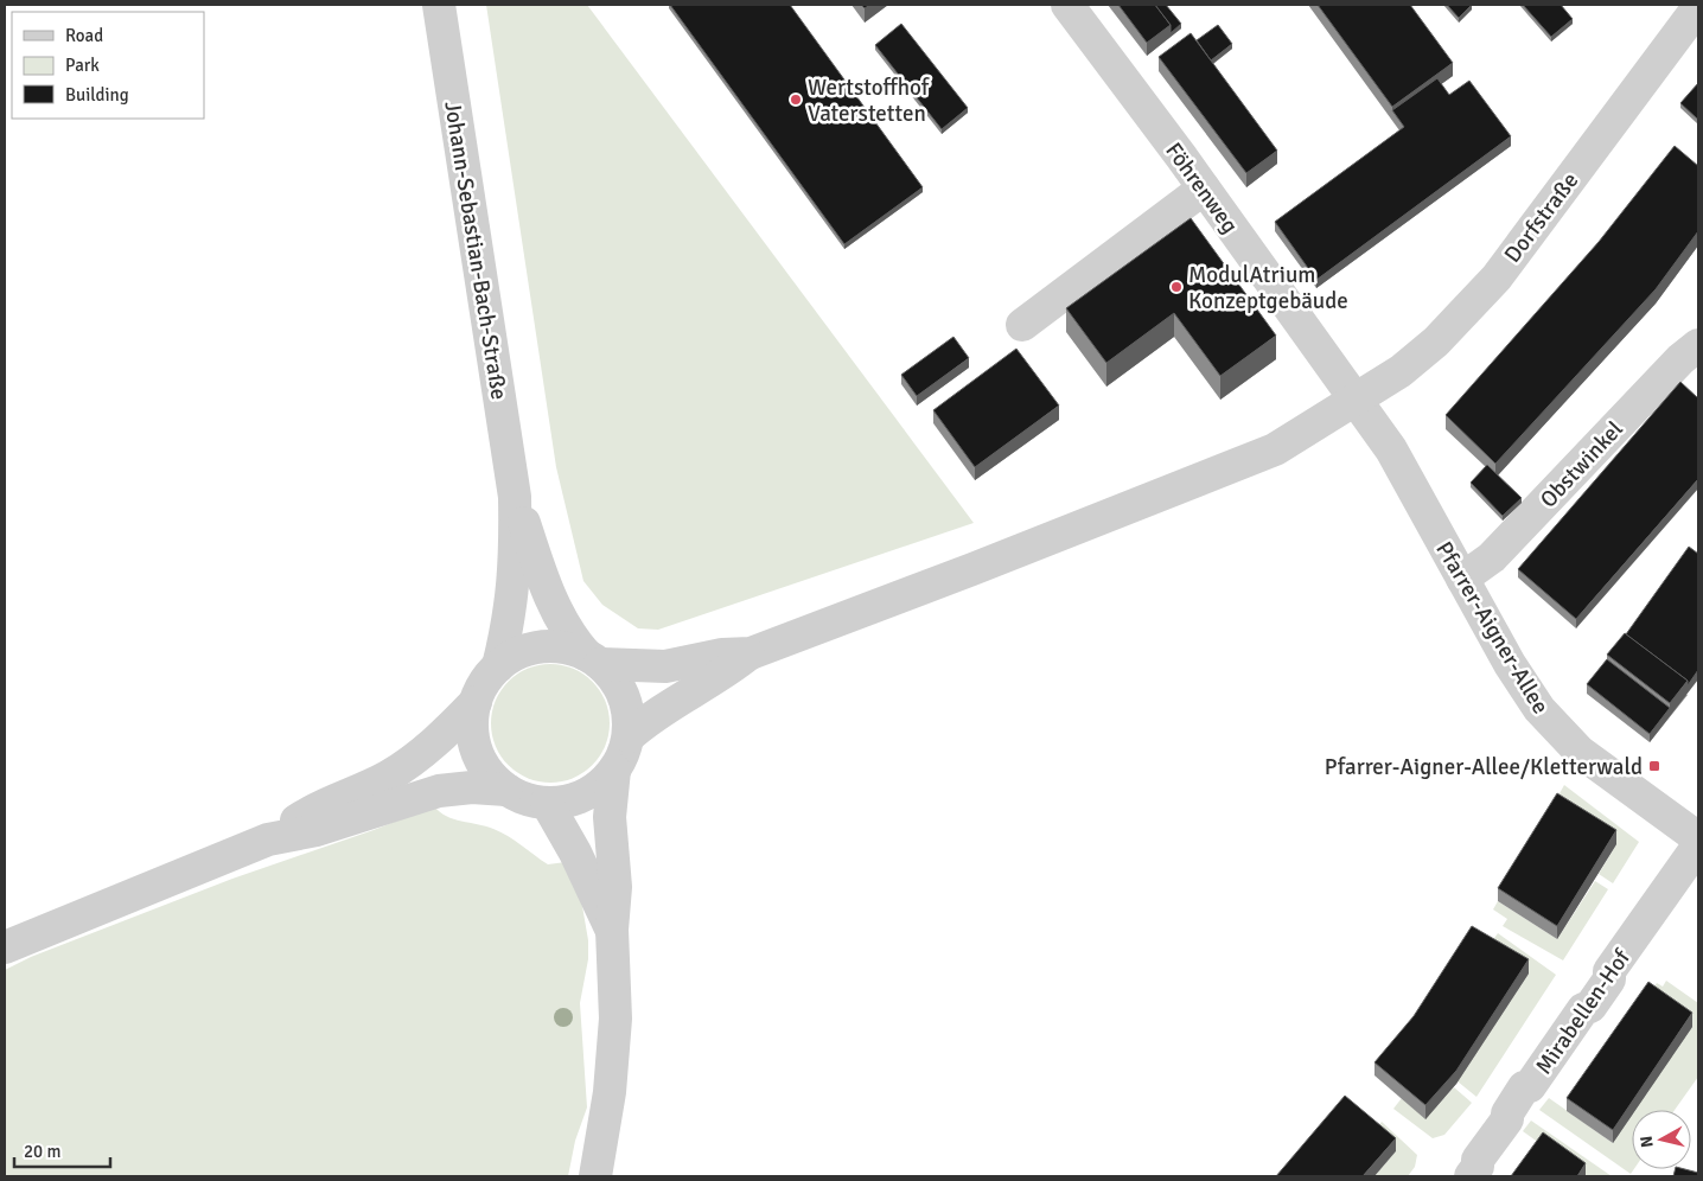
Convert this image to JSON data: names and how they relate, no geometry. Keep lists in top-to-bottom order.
{
  "streets": {
    "street": [
      "Föhrenweg",
      "Dorfstraße",
      "Johann-Sebastian-Bach-Straße",
      "Obstwinkel",
      "Pfarrer-Aigner-Allee",
      "Mirabellen-Hof"
    ]
  },
  "crossings": [
    ["Föhrenweg", "Dorfstraße"],
    ["Föhrenweg", "Pfarrer-Aigner-Allee"],
    ["Dorfstraße", "Pfarrer-Aigner-Allee"],
    ["Obstwinkel", "Pfarrer-Aigner-Allee"]
  ],
  "places": {
    "other": ["Wertstoffhof Vaterstetten", "ModulAtrium Konzeptgebäude"],
    "transit": ["Pfarrer-Aigner-Allee/Kletterwald"]
  },
  "legend": ["Road", "Park", "Building"],
  "scale_bar": "20 m",
  "north": "left"
}
